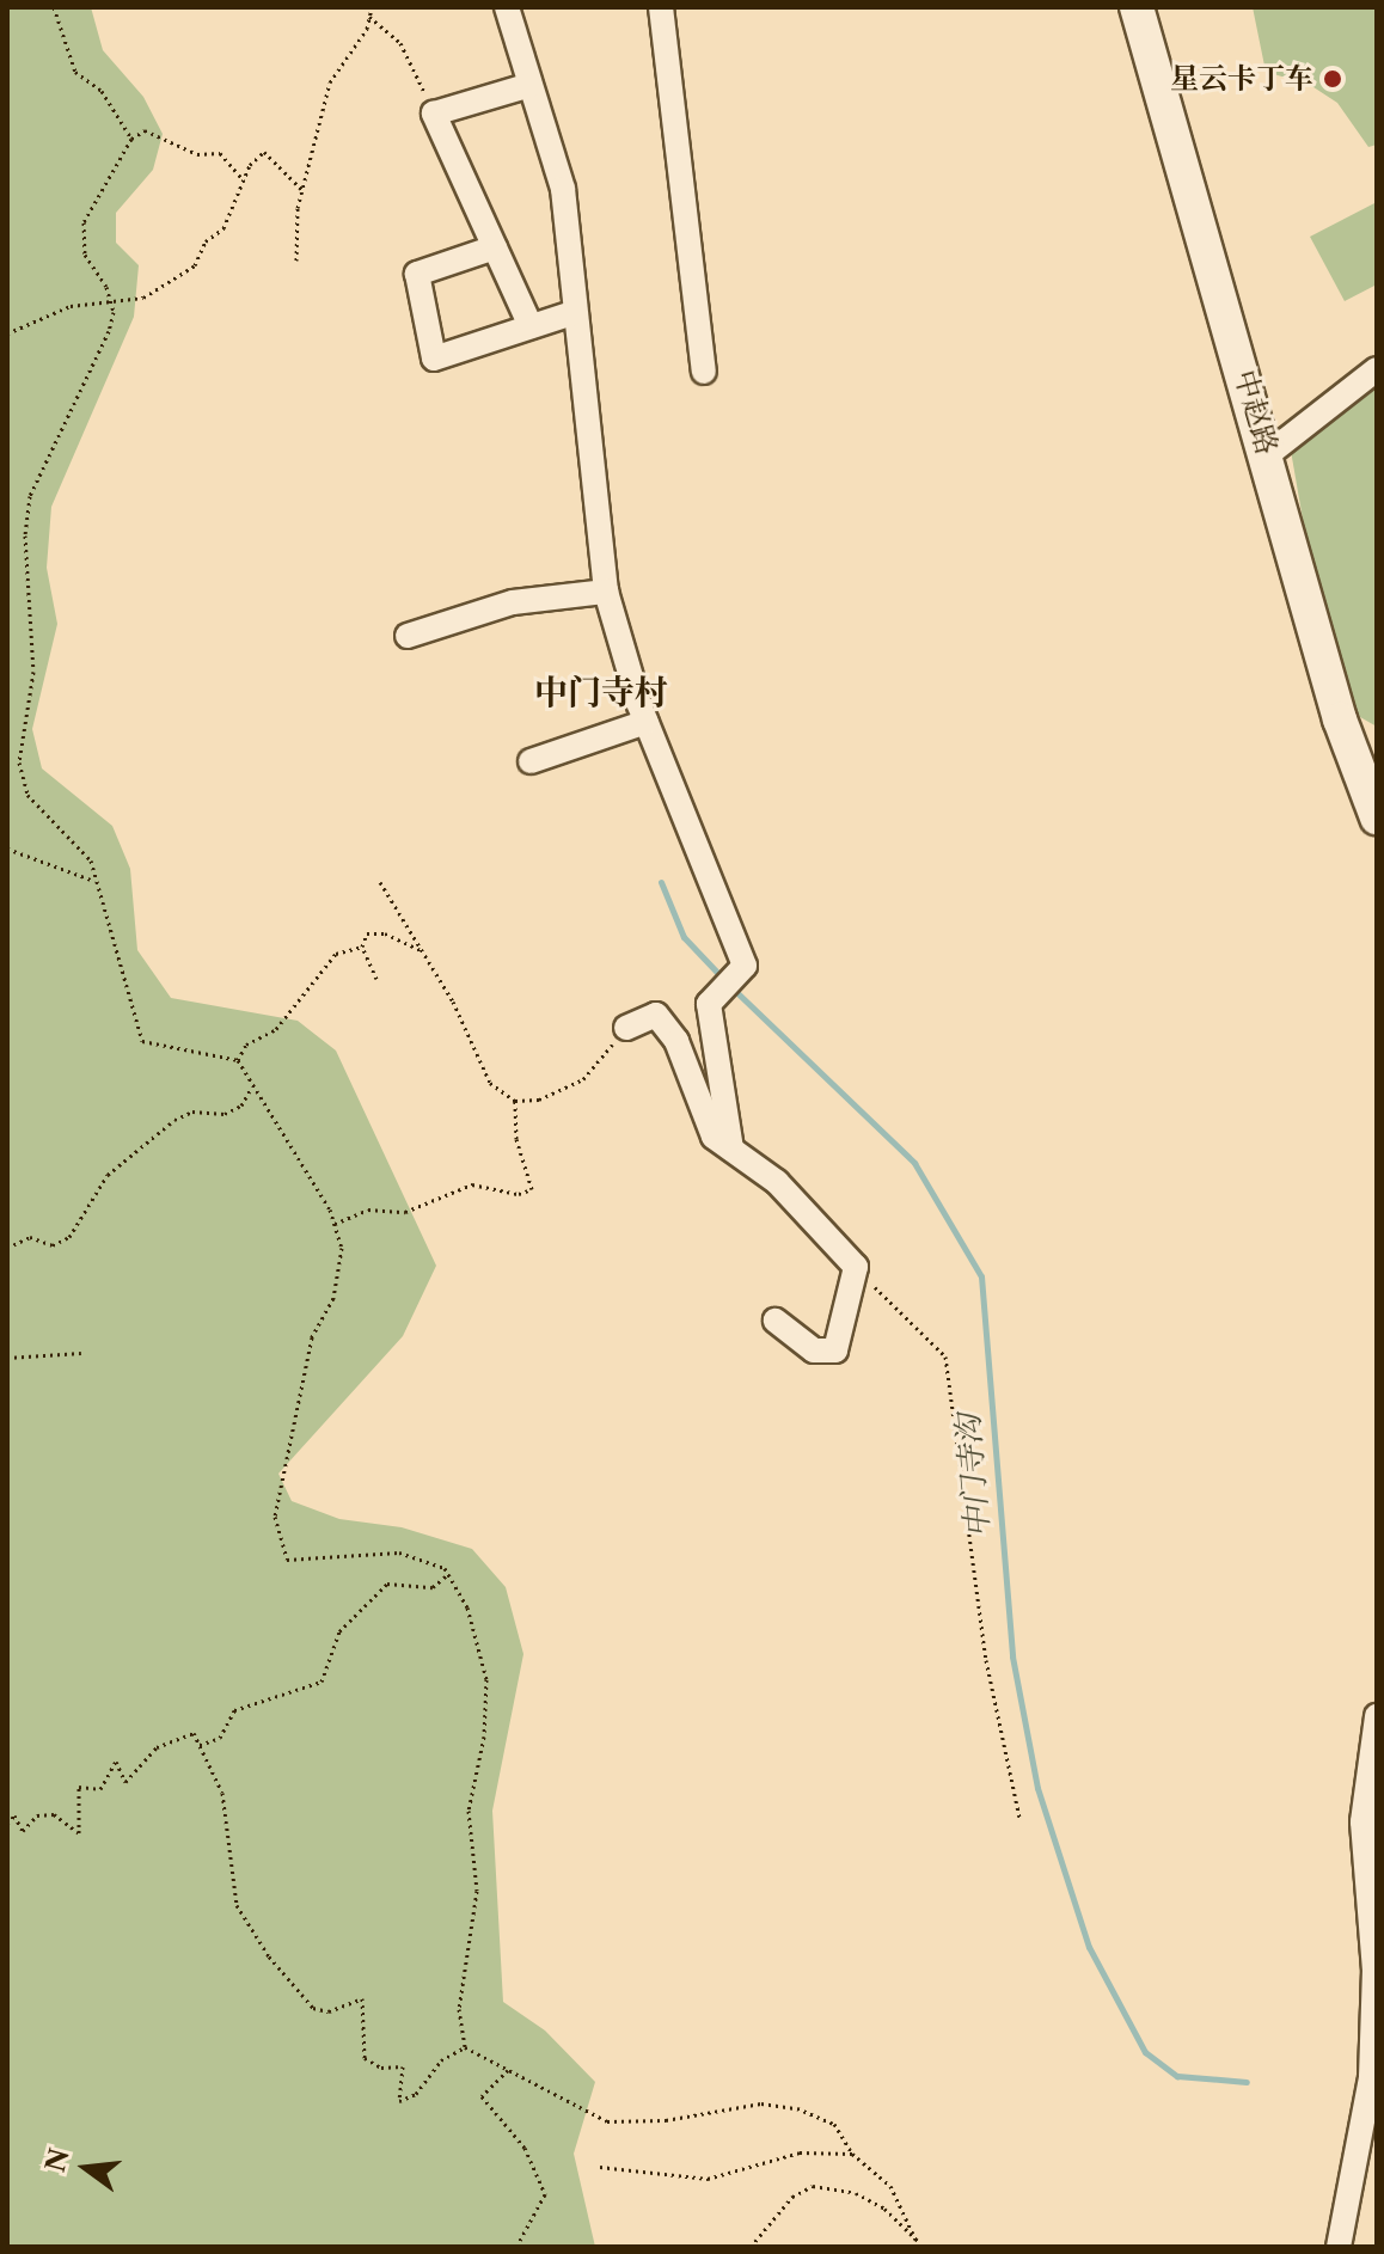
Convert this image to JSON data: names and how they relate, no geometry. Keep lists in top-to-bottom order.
{
  "streets": {
    "street": ["中赵路"]
  },
  "districts": ["中门寺村"],
  "water": ["中门寺沟"],
  "places": ["星云卡丁车"],
  "north": "left"
}
